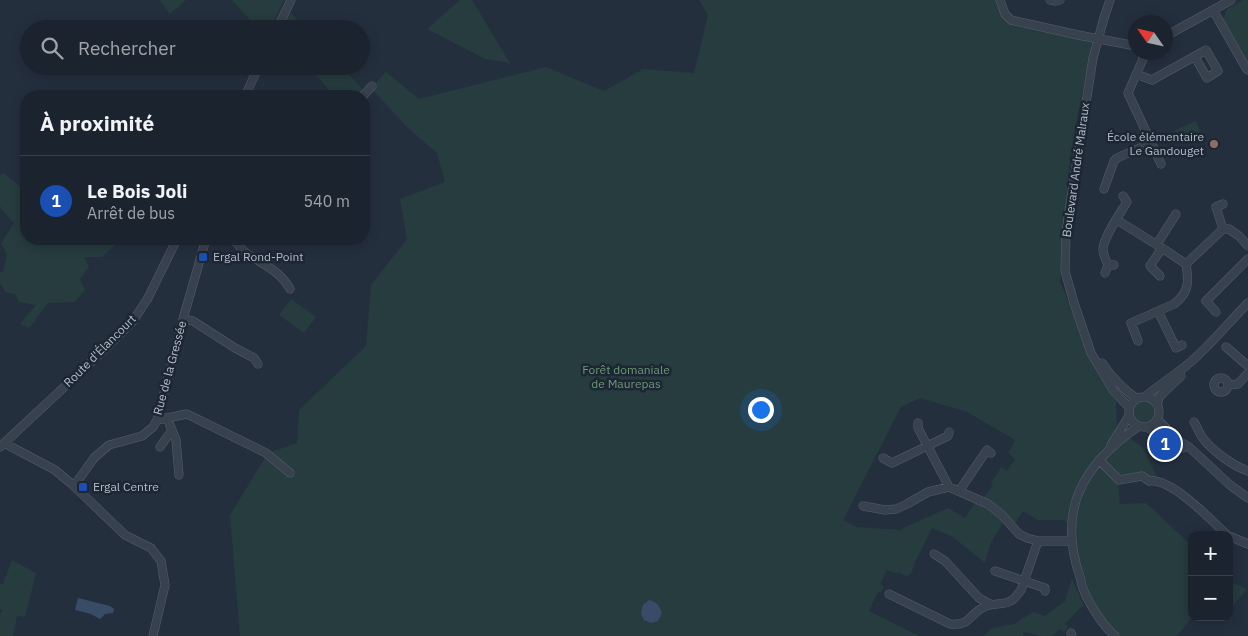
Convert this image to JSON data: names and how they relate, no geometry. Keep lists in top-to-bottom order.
{
  "streets": {
    "street": ["Boulevard André Malraux", "Route d'Élancourt", "Rue de la Gressée"]
  },
  "parks": ["Forêt domaniale de Maurepas"],
  "places": {
    "other": ["École élémentaire Le Gandouget"],
    "transit": ["Ergal Rond-Point", "Ergal Centre"]
  },
  "north": "top left",
  "page": {
    "search": "Rechercher",
    "heading": "À proximité",
    "list": [
      {
        "mark": "1",
        "name": "Le Bois Joli",
        "note": "Arrêt de bus",
        "value": "540 m"
      }
    ],
    "pins": "1",
    "map_buttons": ["+", "−"]
  }
}
